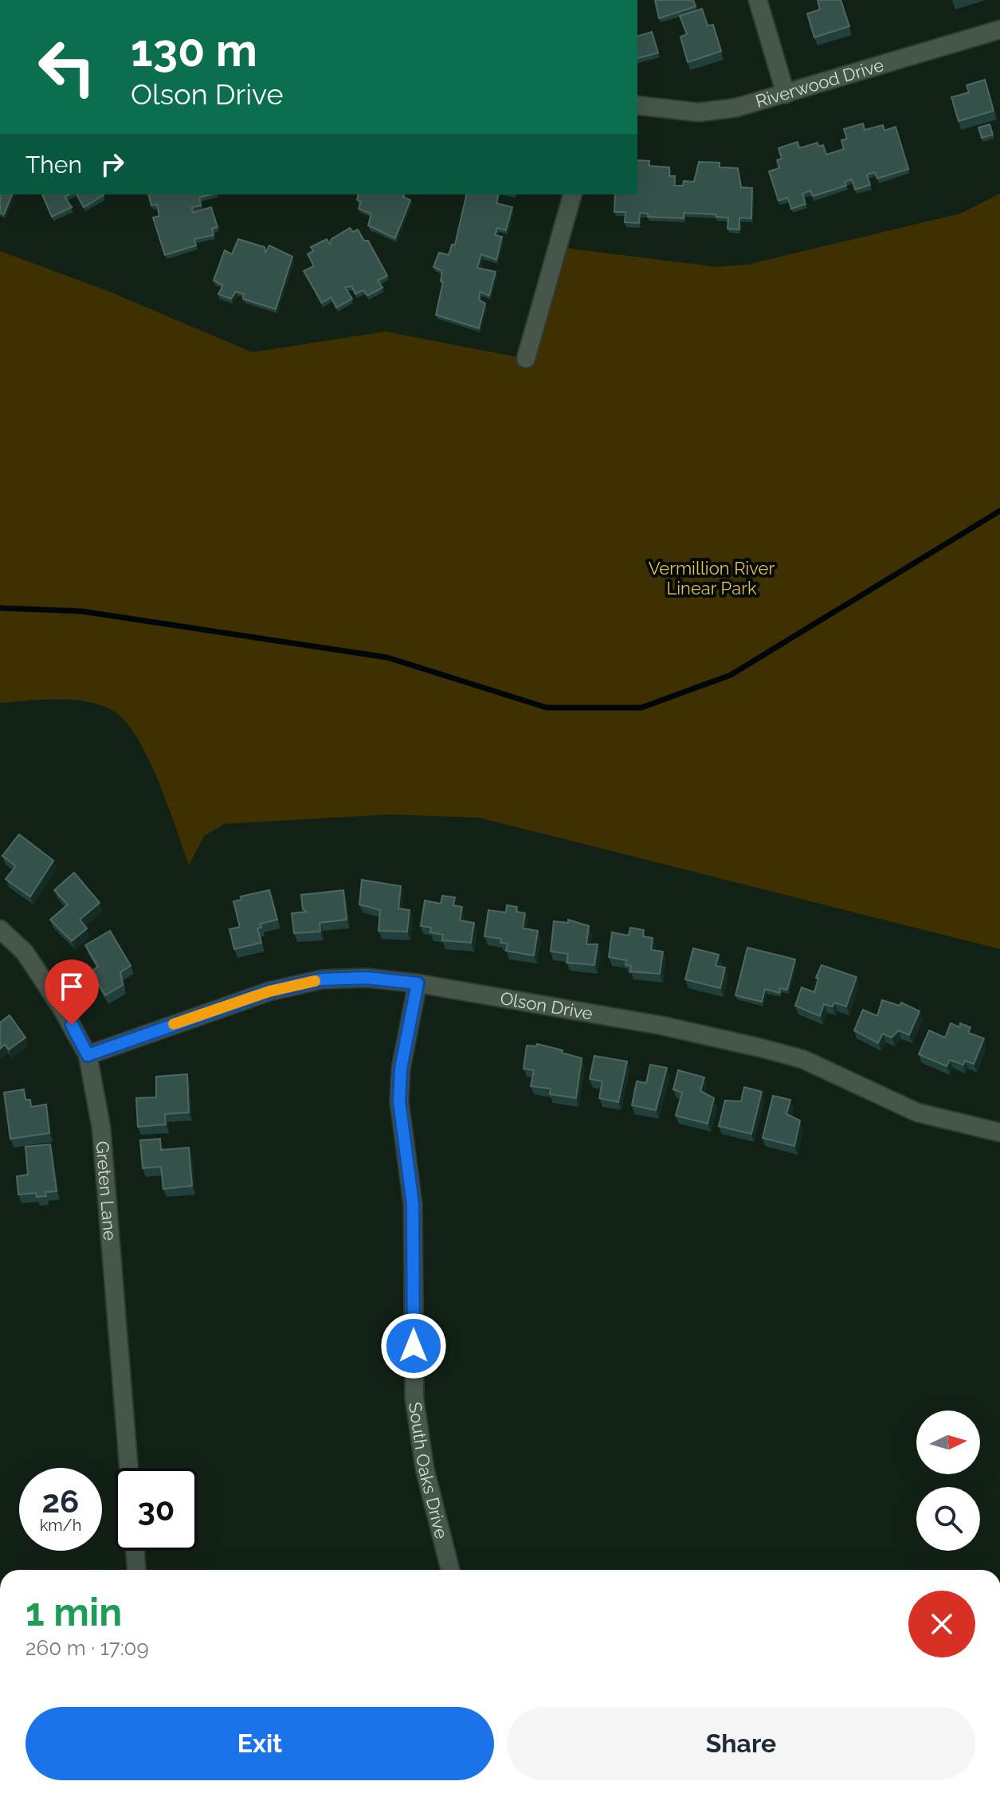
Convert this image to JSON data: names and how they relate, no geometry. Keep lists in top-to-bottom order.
{
  "streets": {
    "street": [
      "Riverwood Drive",
      "Olson Drive",
      "Greten Lane",
      "South Oaks Drive"
    ]
  },
  "crossings": [
    ["Olson Drive", "Greten Lane"],
    ["Olson Drive", "South Oaks Drive"]
  ],
  "parks": ["Vermillion River Linear Park"],
  "north": "right",
  "page": {
    "turn": ["130 m", "Olson Drive"],
    "then": "Then",
    "speed": "26 km/h",
    "limit": "30",
    "heading": ["1 min", "260 m · 17:09"],
    "buttons": ["Exit", "Share"]
  }
}
